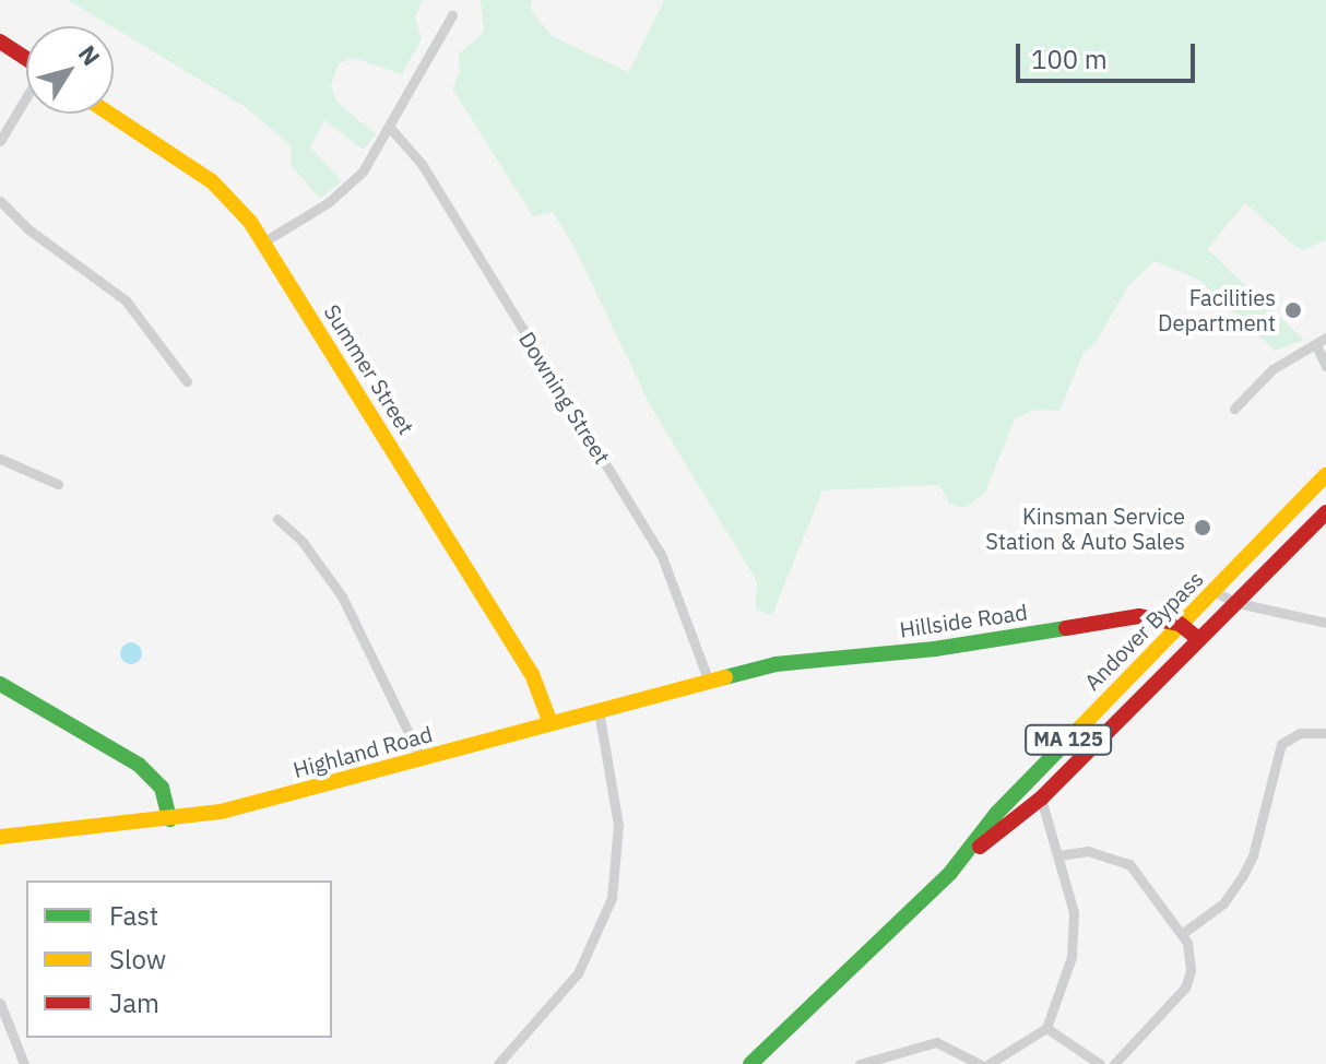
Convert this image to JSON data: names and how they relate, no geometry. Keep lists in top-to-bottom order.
{
  "streets": {
    "street": [
      "Summer Street",
      "Downing Street",
      "Hillside Road",
      "Andover Bypass",
      "MA 125",
      "Highland Road"
    ]
  },
  "crossings": [
    ["Summer Street", "Highland Road"],
    ["Downing Street", "Highland Road"],
    ["Hillside Road", "Andover Bypass"],
    ["Hillside Road", "Highland Road"]
  ],
  "places": ["Facilities Department", "Kinsman Service Station & Auto Sales"],
  "legend": ["Fast", "Slow", "Jam"],
  "scale_bar": "100 m",
  "north": "top right"
}
